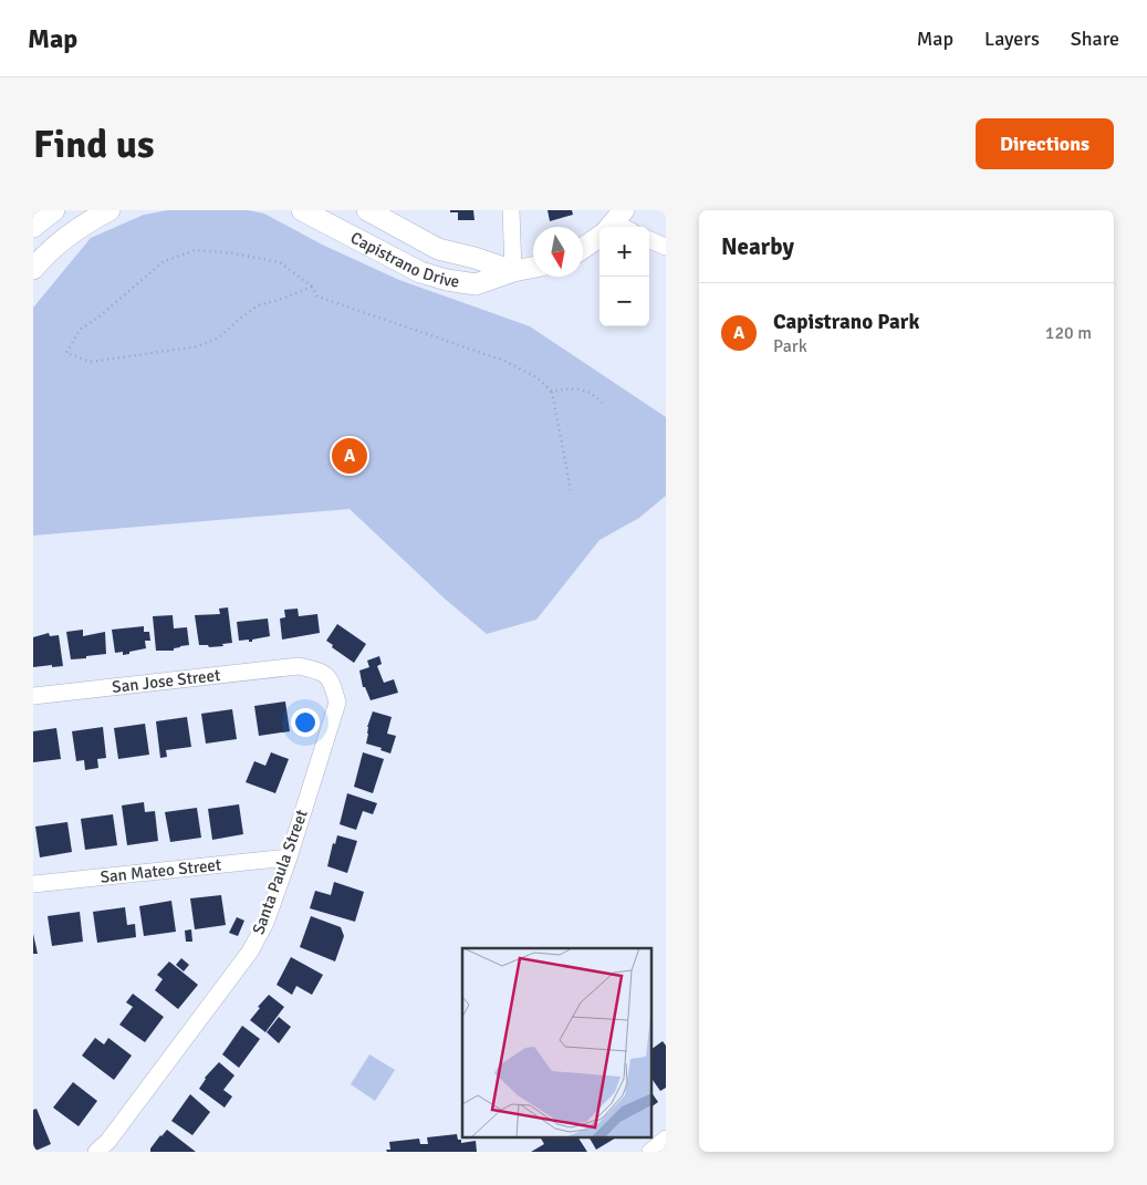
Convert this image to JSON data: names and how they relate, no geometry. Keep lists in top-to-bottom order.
{
  "streets": {
    "street": [
      "Capistrano Drive",
      "San Jose Street",
      "San Mateo Street",
      "Santa Paula Street"
    ]
  },
  "crossings": [
    ["San Jose Street", "Santa Paula Street"],
    ["San Mateo Street", "Santa Paula Street"]
  ],
  "north": "bottom",
  "page": {
    "header": "Map",
    "nav": ["Map", "Layers", "Share"],
    "buttons": "Directions",
    "title": "Find us",
    "heading": "Nearby",
    "map_buttons": ["+", "−"],
    "list": [
      {
        "mark": "A",
        "name": "Capistrano Park",
        "note": "Park",
        "value": "120 m"
      }
    ],
    "pins": "A"
  }
}
